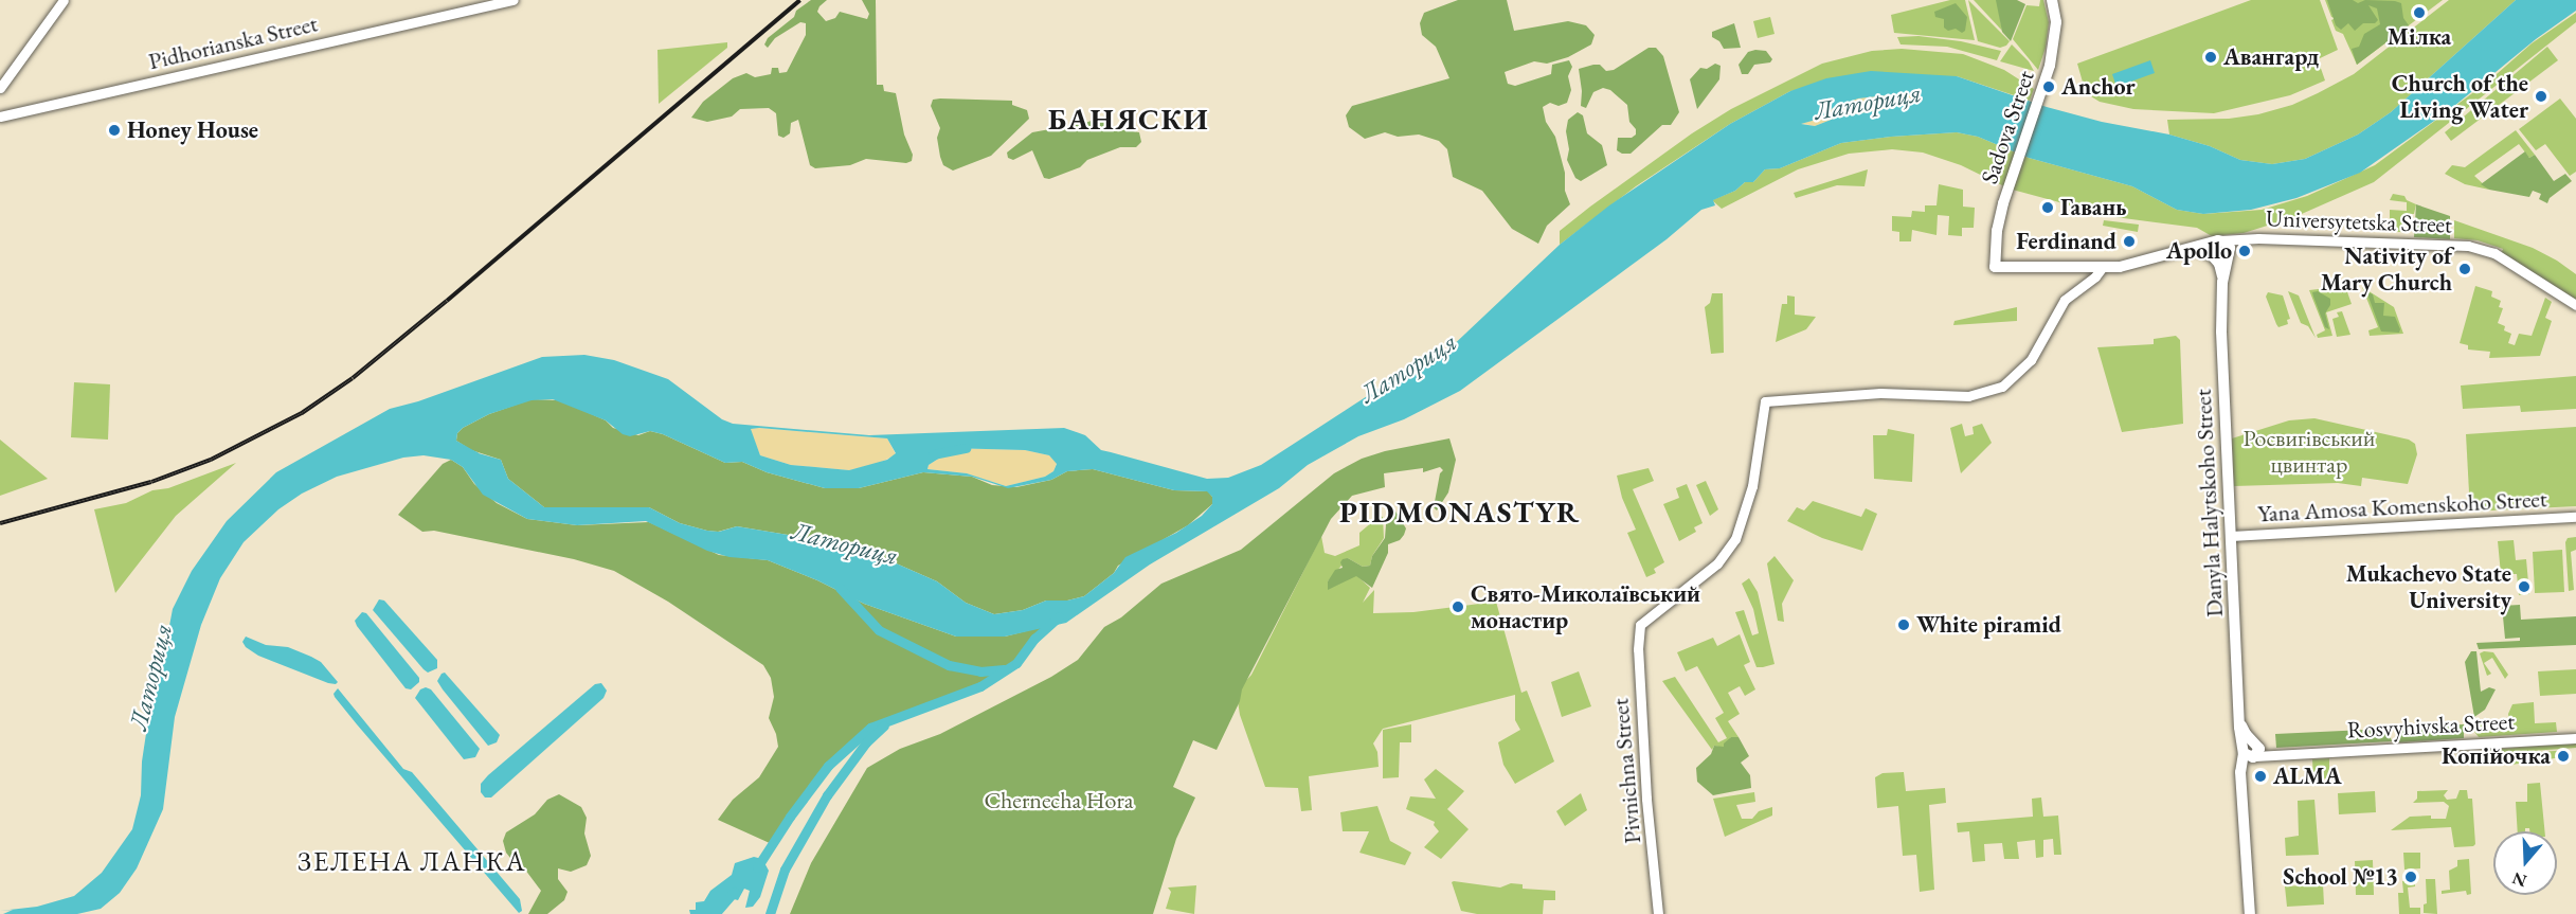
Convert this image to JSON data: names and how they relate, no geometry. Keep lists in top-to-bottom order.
{
  "streets": {
    "main road": ["Sadova Street", "Universytetska Street", "Danyla Halytskoho Street"],
    "street": [
      "Pidhorianska Street",
      "Yana Amosa Komenskoho Street",
      "Rosvyhivska Street",
      "Pivnichna Street"
    ]
  },
  "crossings": [
    ["Sadova Street", "Universytetska Street"],
    ["Universytetska Street", "Danyla Halytskoho Street"],
    ["Universytetska Street", "Pivnichna Street"],
    ["Danyla Halytskoho Street", "Yana Amosa Komenskoho Street"],
    ["Danyla Halytskoho Street", "Rosvyhivska Street"]
  ],
  "districts": ["БАНЯСКИ", "PIDMONASTYR", "ЗЕЛЕНА ЛАНКА"],
  "water": ["Латориця"],
  "parks": ["Росвигівський цвинтар", "Chernecha Hora"],
  "places": [
    "Мілка",
    "Авангард",
    "Anchor",
    "Church of the Living Water",
    "Honey House",
    "Гавань",
    "Ferdinand",
    "Apollo",
    "Nativity of Mary Church",
    "Mukachevo State University",
    "Свято-Миколаївський монастир",
    "White piramid",
    "Копійочка",
    "ALMA",
    "School №13"
  ],
  "north": "bottom"
}
